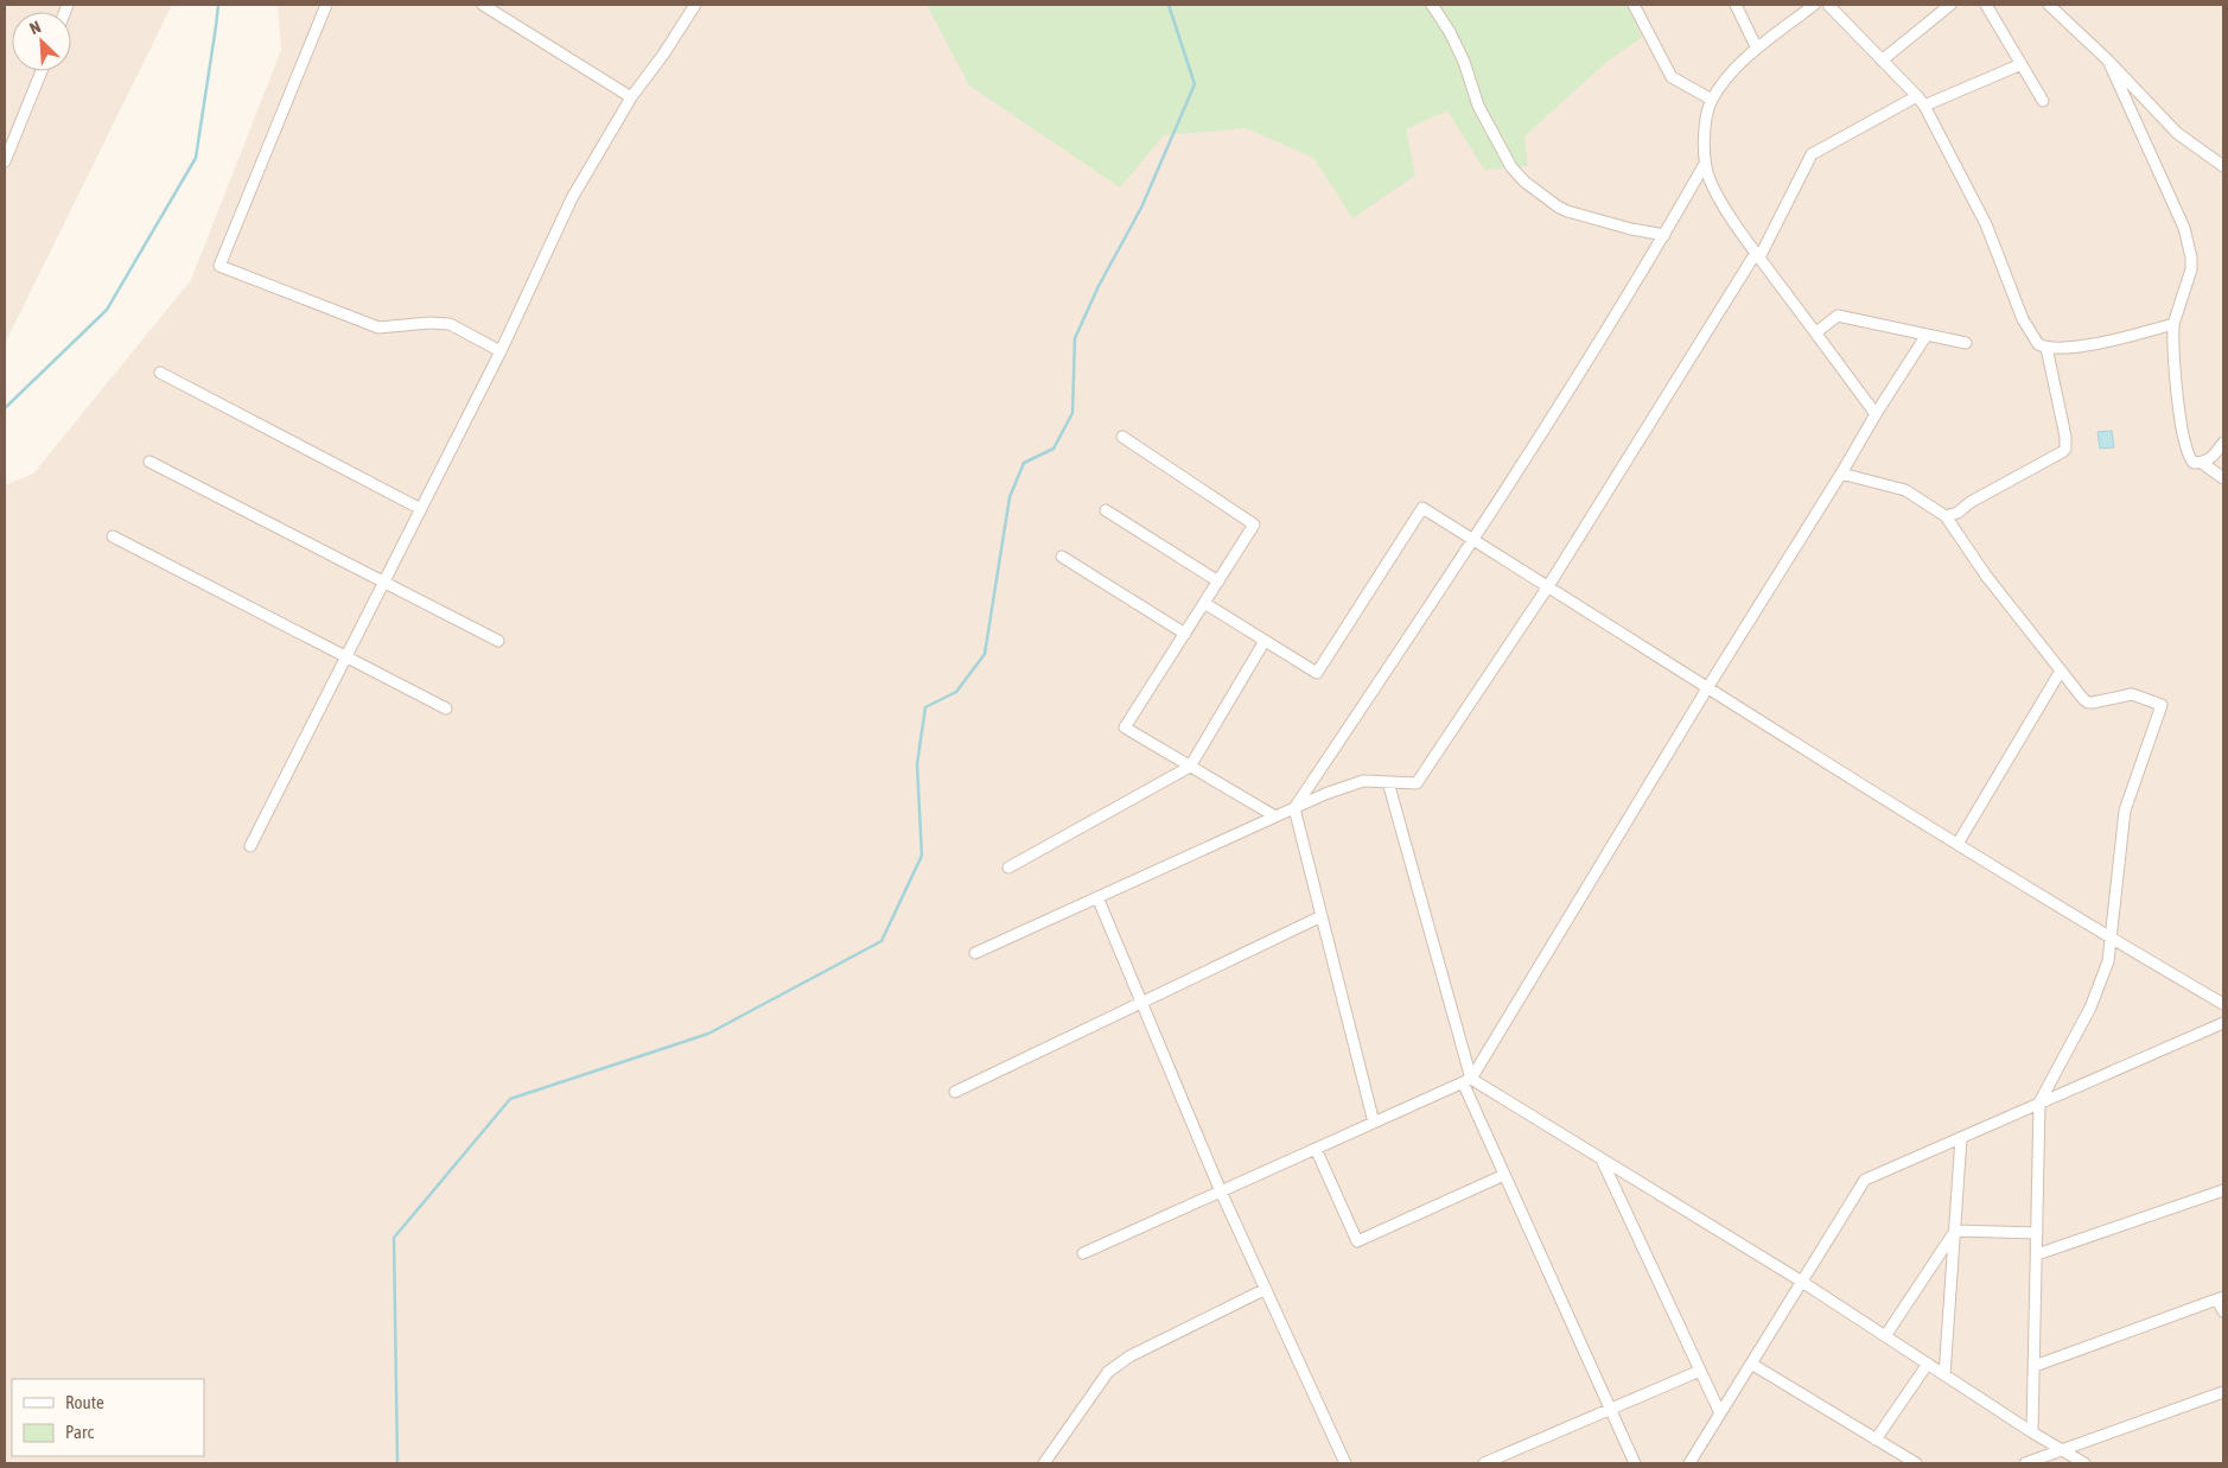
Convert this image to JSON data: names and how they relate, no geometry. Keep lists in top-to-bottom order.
{
  "legend": ["Route", "Parc"],
  "north": "top left"
}
